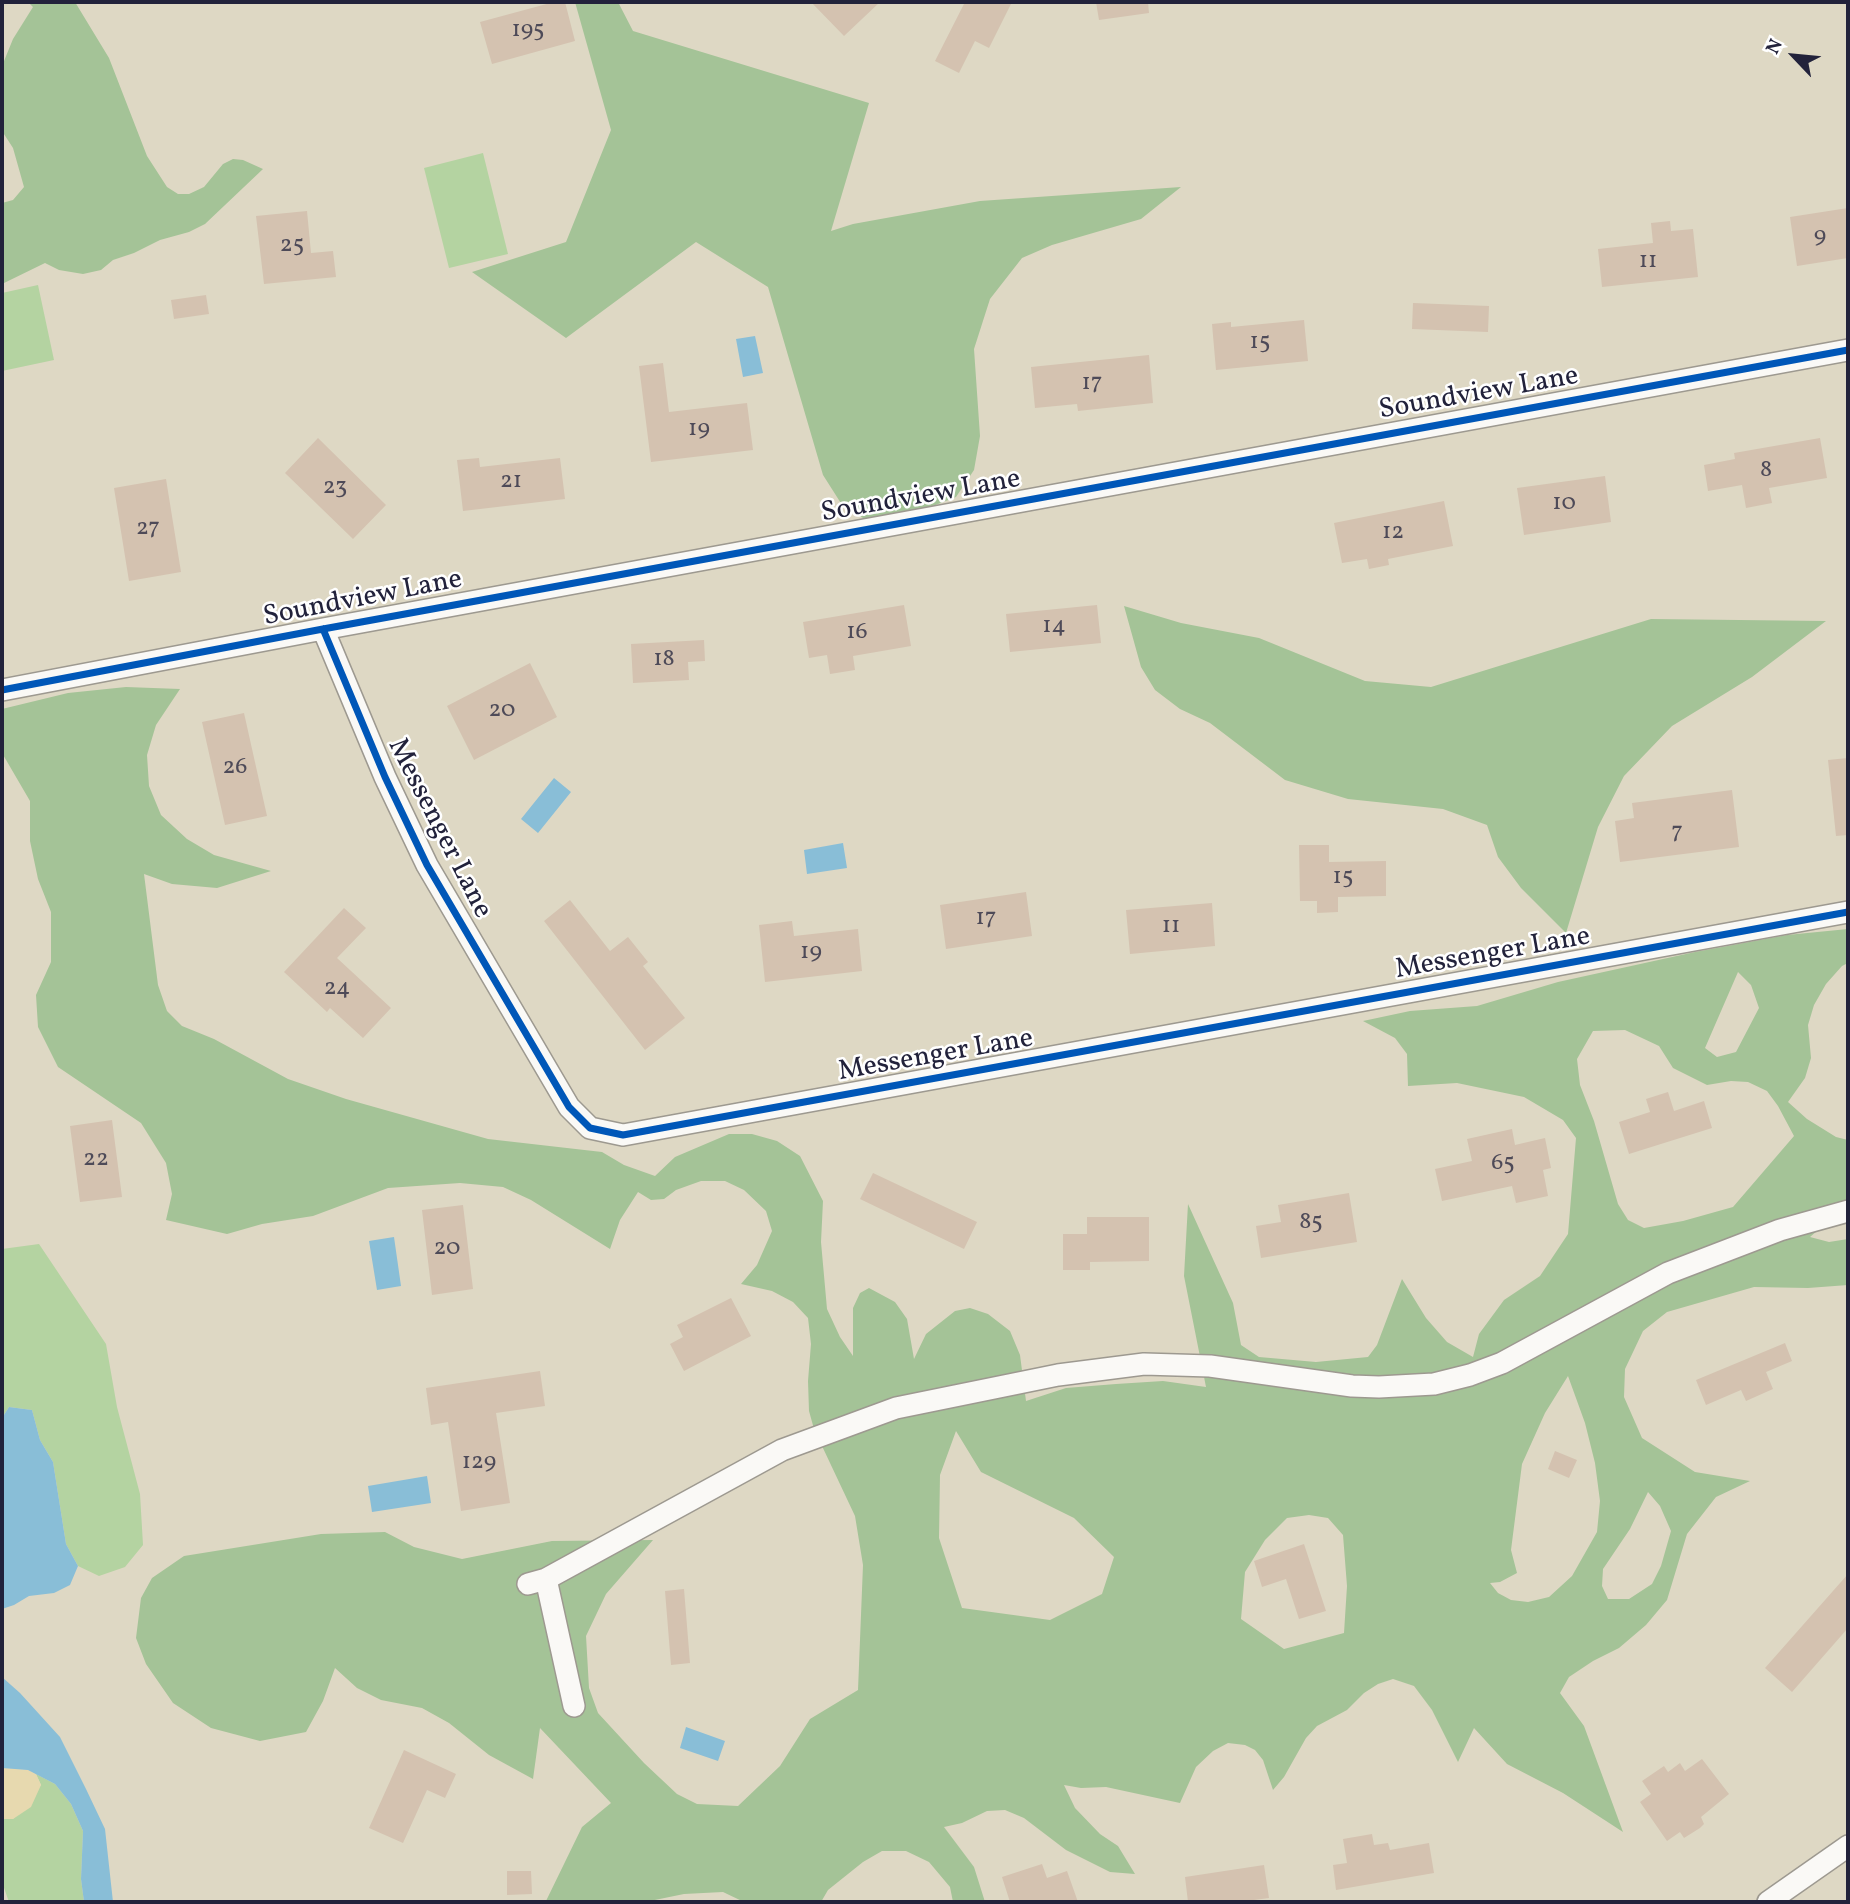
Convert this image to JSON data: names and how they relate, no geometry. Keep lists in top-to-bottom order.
{
  "streets": {
    "street": ["Soundview Lane", "Messenger Lane"]
  },
  "crossings": [
    ["Soundview Lane", "Messenger Lane"]
  ],
  "house_numbers": [
    "195",
    "9",
    "25",
    "11",
    "15",
    "17",
    "19",
    "8",
    "21",
    "23",
    "10",
    "27",
    "12",
    "14",
    "16",
    "18",
    "20",
    "26",
    "7",
    "15",
    "17",
    "11",
    "19",
    "24",
    "22",
    "65",
    "85",
    "20",
    "129"
  ],
  "north": "top left"
}
